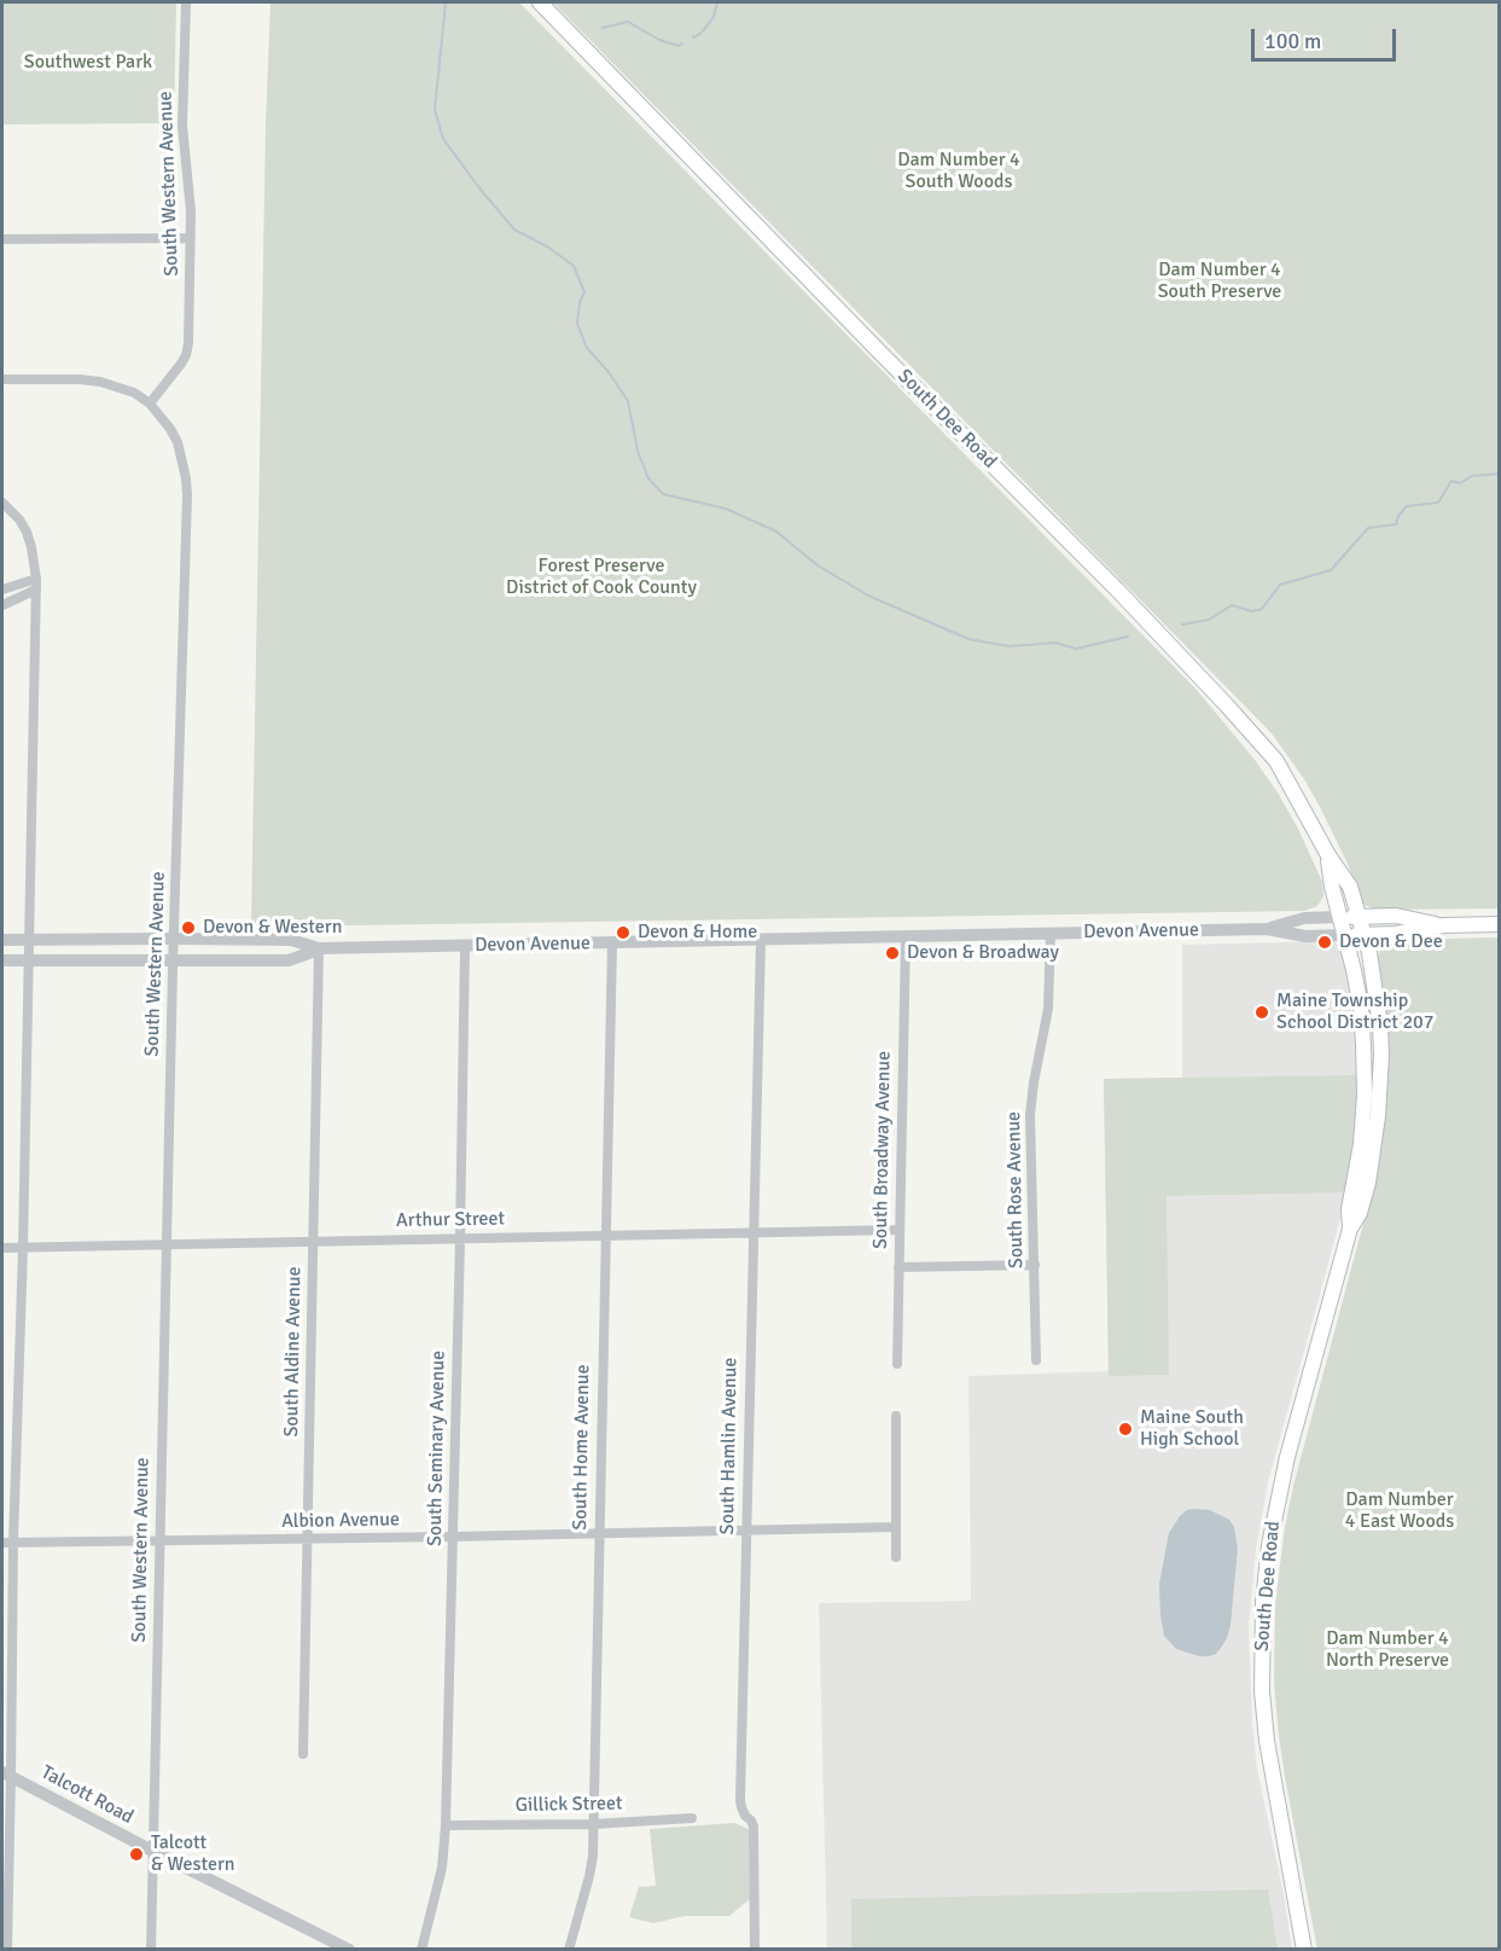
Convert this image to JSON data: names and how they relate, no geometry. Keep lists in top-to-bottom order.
{
  "streets": {
    "main road": ["South Dee Road", "Devon Avenue"],
    "street": [
      "South Western Avenue",
      "South Broadway Avenue",
      "South Rose Avenue",
      "Arthur Street",
      "South Aldine Avenue",
      "South Hamlin Avenue",
      "South Home Avenue",
      "South Seminary Avenue",
      "Albion Avenue",
      "Talcott Road",
      "Gillick Street"
    ]
  },
  "crossings": [
    ["South Western Avenue", "Devon Avenue"],
    ["South Western Avenue", "Arthur Street"],
    ["South Western Avenue", "Albion Avenue"],
    ["South Western Avenue", "Talcott Road"],
    ["South Dee Road", "Devon Avenue"],
    ["Devon Avenue", "South Broadway Avenue"],
    ["Devon Avenue", "South Rose Avenue"],
    ["Devon Avenue", "South Aldine Avenue"],
    ["Devon Avenue", "South Hamlin Avenue"],
    ["Devon Avenue", "South Home Avenue"],
    ["Devon Avenue", "South Seminary Avenue"],
    ["South Broadway Avenue", "Arthur Street"],
    ["Arthur Street", "South Aldine Avenue"],
    ["Arthur Street", "South Hamlin Avenue"],
    ["Arthur Street", "South Home Avenue"],
    ["Arthur Street", "South Seminary Avenue"],
    ["South Aldine Avenue", "Albion Avenue"],
    ["South Hamlin Avenue", "Albion Avenue"],
    ["South Home Avenue", "Albion Avenue"],
    ["South Home Avenue", "Gillick Street"],
    ["South Seminary Avenue", "Albion Avenue"],
    ["South Seminary Avenue", "Gillick Street"]
  ],
  "parks": [
    "Southwest Park",
    "Dam Number 4 South Woods",
    "Dam Number 4 South Preserve",
    "Forest Preserve District of Cook County",
    "Dam Number 4 East Woods",
    "Dam Number 4 North Preserve"
  ],
  "places": [
    "Devon & Western",
    "Devon & Home",
    "Devon & Dee",
    "Devon & Broadway",
    "Maine Township School District 207",
    "Maine South High School",
    "Talcott & Western"
  ],
  "scale_bar": "100 m"
}
